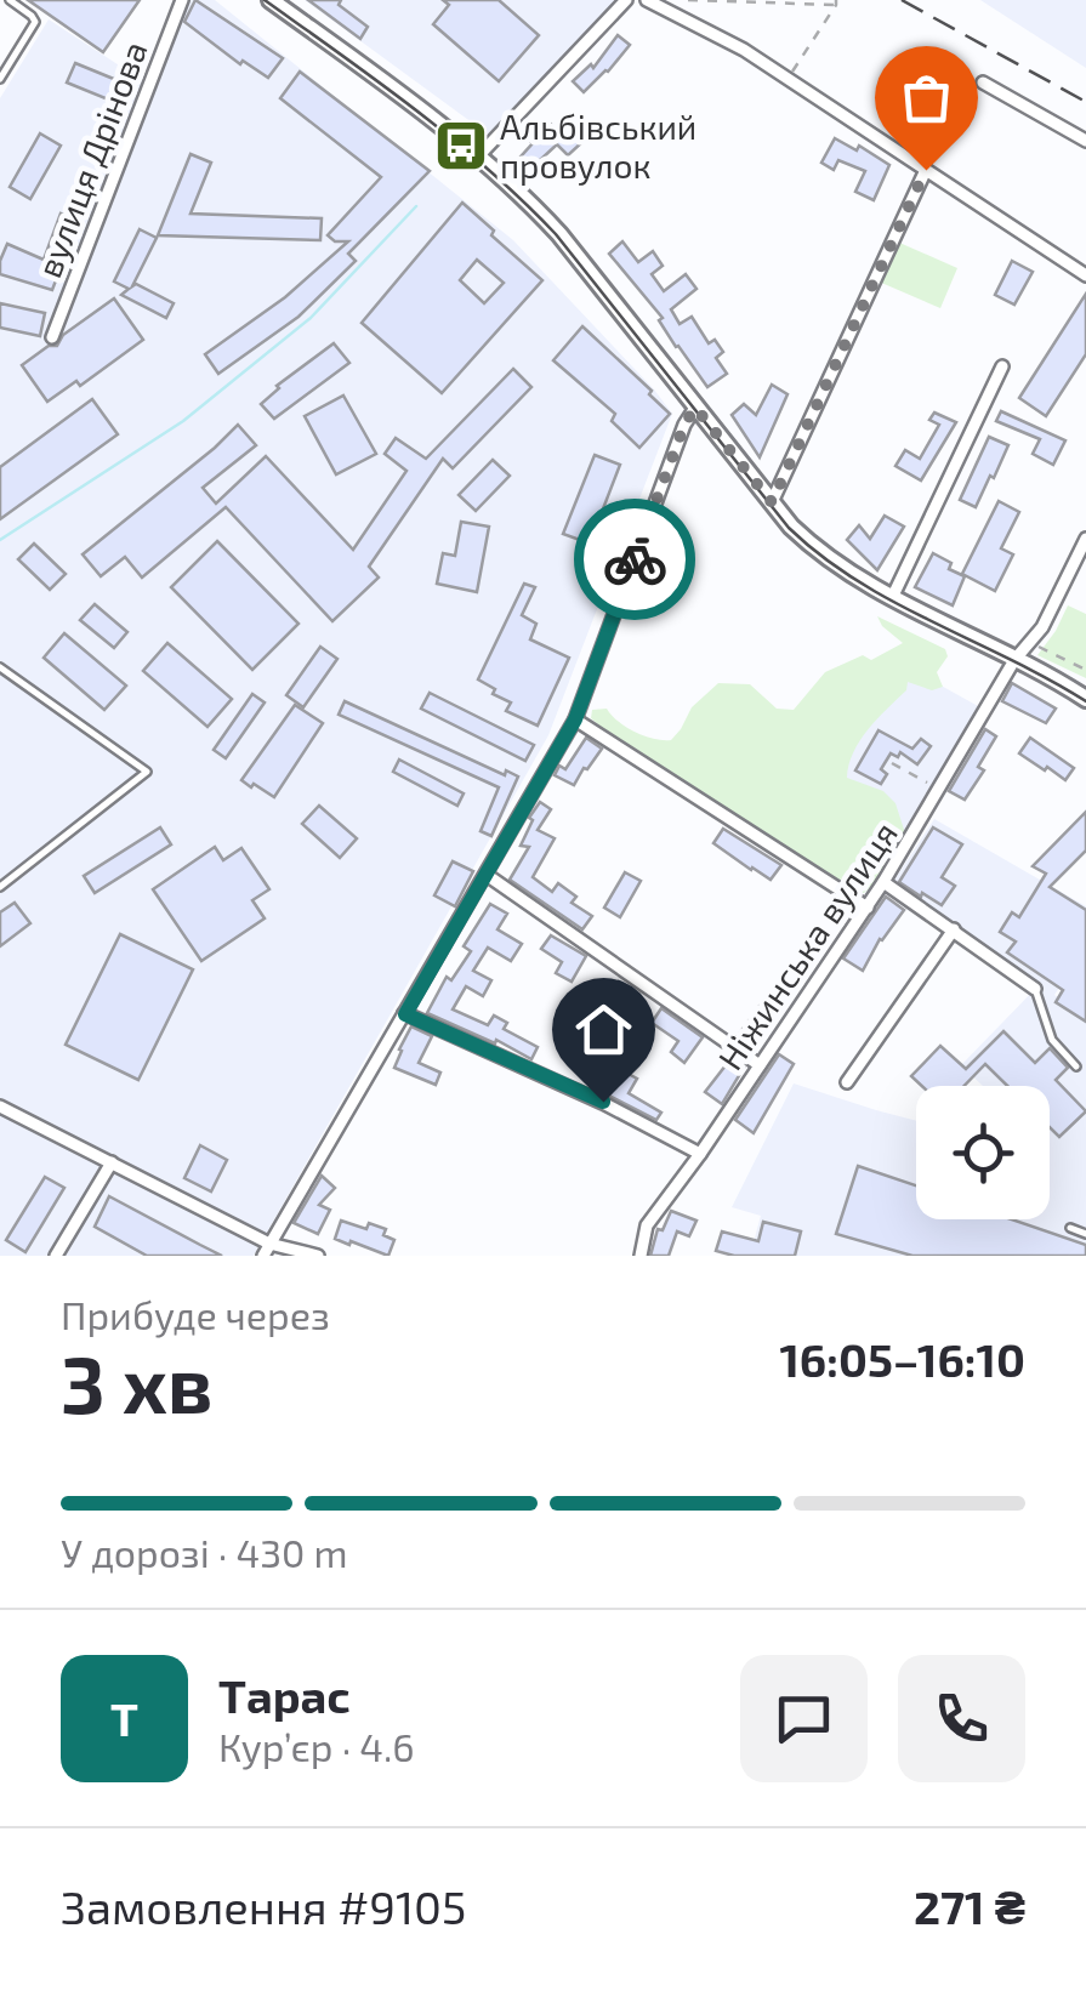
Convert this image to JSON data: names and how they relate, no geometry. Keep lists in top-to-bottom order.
{
  "streets": {
    "street": ["вулиця Дрінова", "Ніжинська вулиця"]
  },
  "places": {
    "bus stop": ["Альбівський провулок"]
  },
  "page": {
    "heading": ["3 хв", "Прибуде через", "16:05–16:10"],
    "panel": [
      "Тарас",
      "Кур’єр · 4.6",
      "Замовлення #9105",
      "271 ₴"
    ],
    "bar": "У дорозі · 430 m",
    "round": "Т"
  }
}
